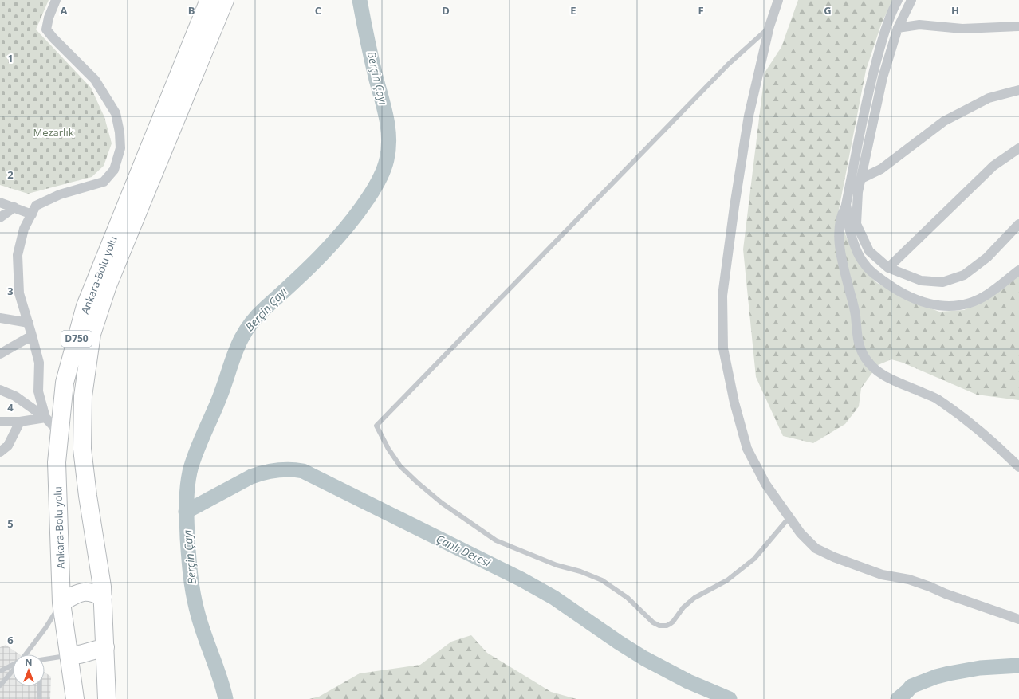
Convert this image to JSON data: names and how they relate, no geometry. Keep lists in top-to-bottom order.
{
  "streets": {
    "highway": ["Ankara-Bolu yolu", "D750"]
  },
  "water": ["Berçin Çayı", "Çanlı Deresi"],
  "parks": ["Mezarlık"],
  "north": "top",
  "grid": {
    "columns": [
      "A",
      "B",
      "C",
      "D",
      "E",
      "F",
      "G",
      "H"
    ],
    "rows": [
      "1",
      "2",
      "3",
      "4",
      "5",
      "6"
    ]
  }
}
